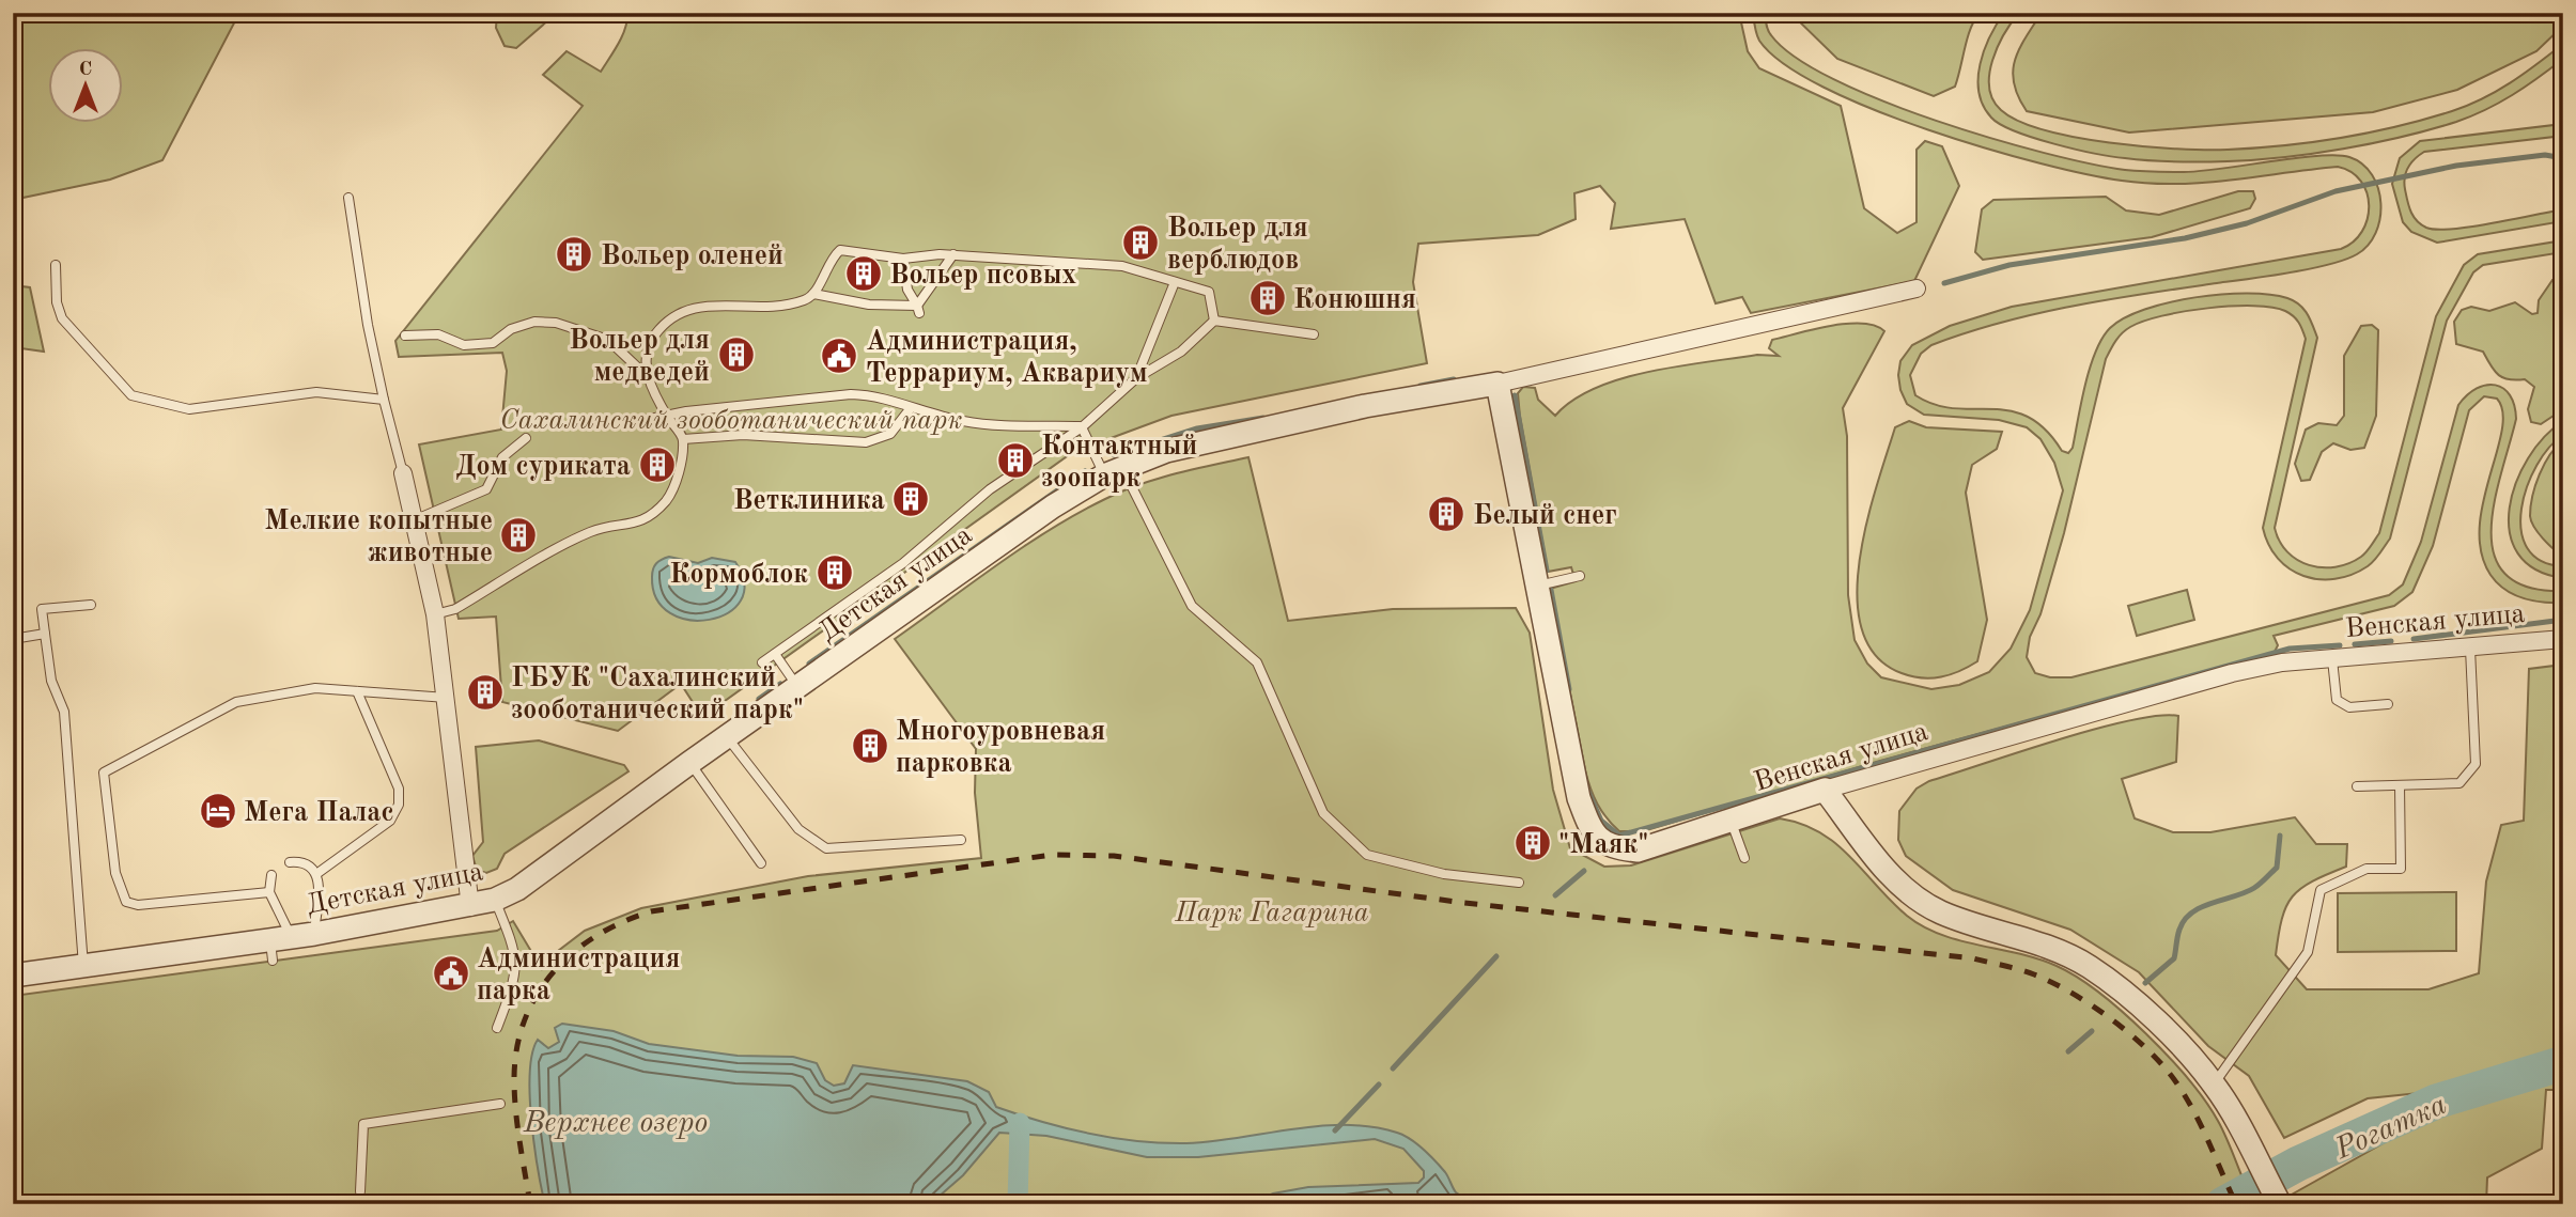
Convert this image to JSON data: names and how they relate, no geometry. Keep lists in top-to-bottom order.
{
  "streets": {
    "street": ["Детская улица", "Венская улица"]
  },
  "crossings": [
    ["Детская улица", "Венская улица"]
  ],
  "water": ["Верхнее озеро", "Рогатка"],
  "parks": ["Сахалинский зооботанический парк", "Парк Гагарина"],
  "places": {
    "building": [
      "Вольер для верблюдов",
      "Вольер оленей",
      "Вольер псовых",
      "Конюшня",
      "Вольер для медведей",
      "Контактный зоопарк",
      "Дом суриката",
      "Ветклиника",
      "Белый снег",
      "Мелкие копытные животные",
      "Кормоблок",
      "ГБУК \"Сахалинский зооботанический парк\"",
      "Многоуровневая парковка",
      "\"Маяк\""
    ],
    "public building": ["Администрация, Террариум, Аквариум", "Администрация парка"],
    "hotel": ["Мега Палас"]
  },
  "north": "top"
}
